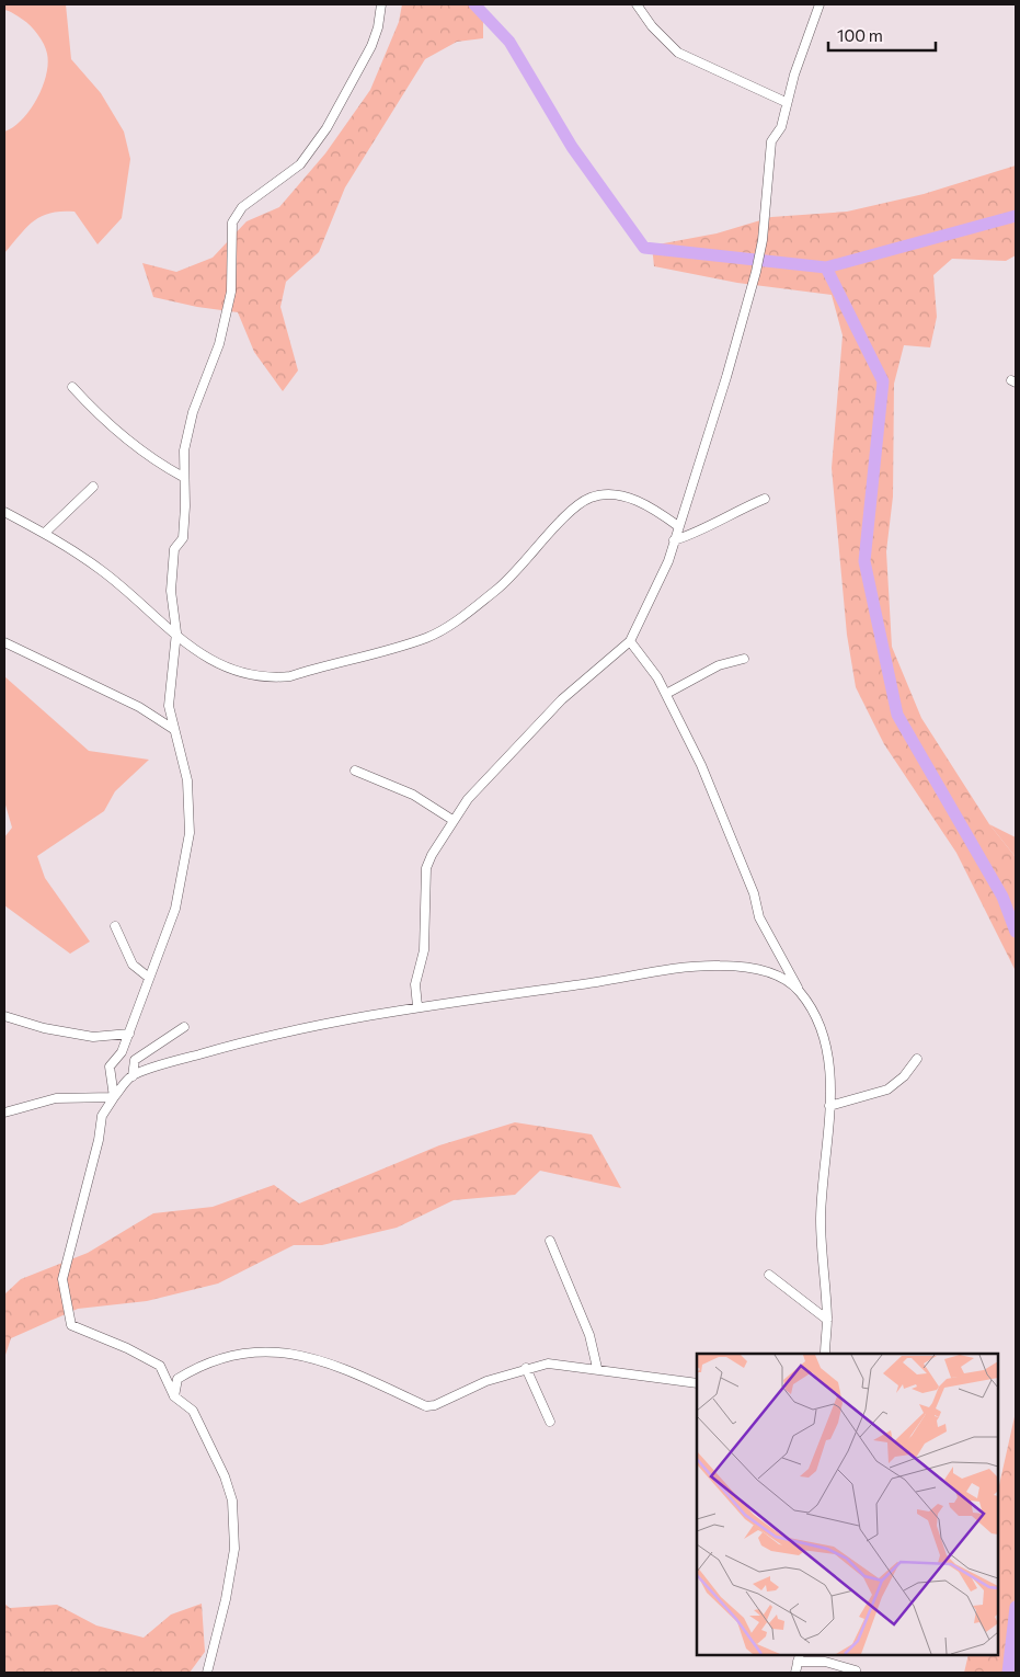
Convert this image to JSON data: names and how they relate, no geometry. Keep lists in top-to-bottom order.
{
  "scale_bar": "100 m"
}
